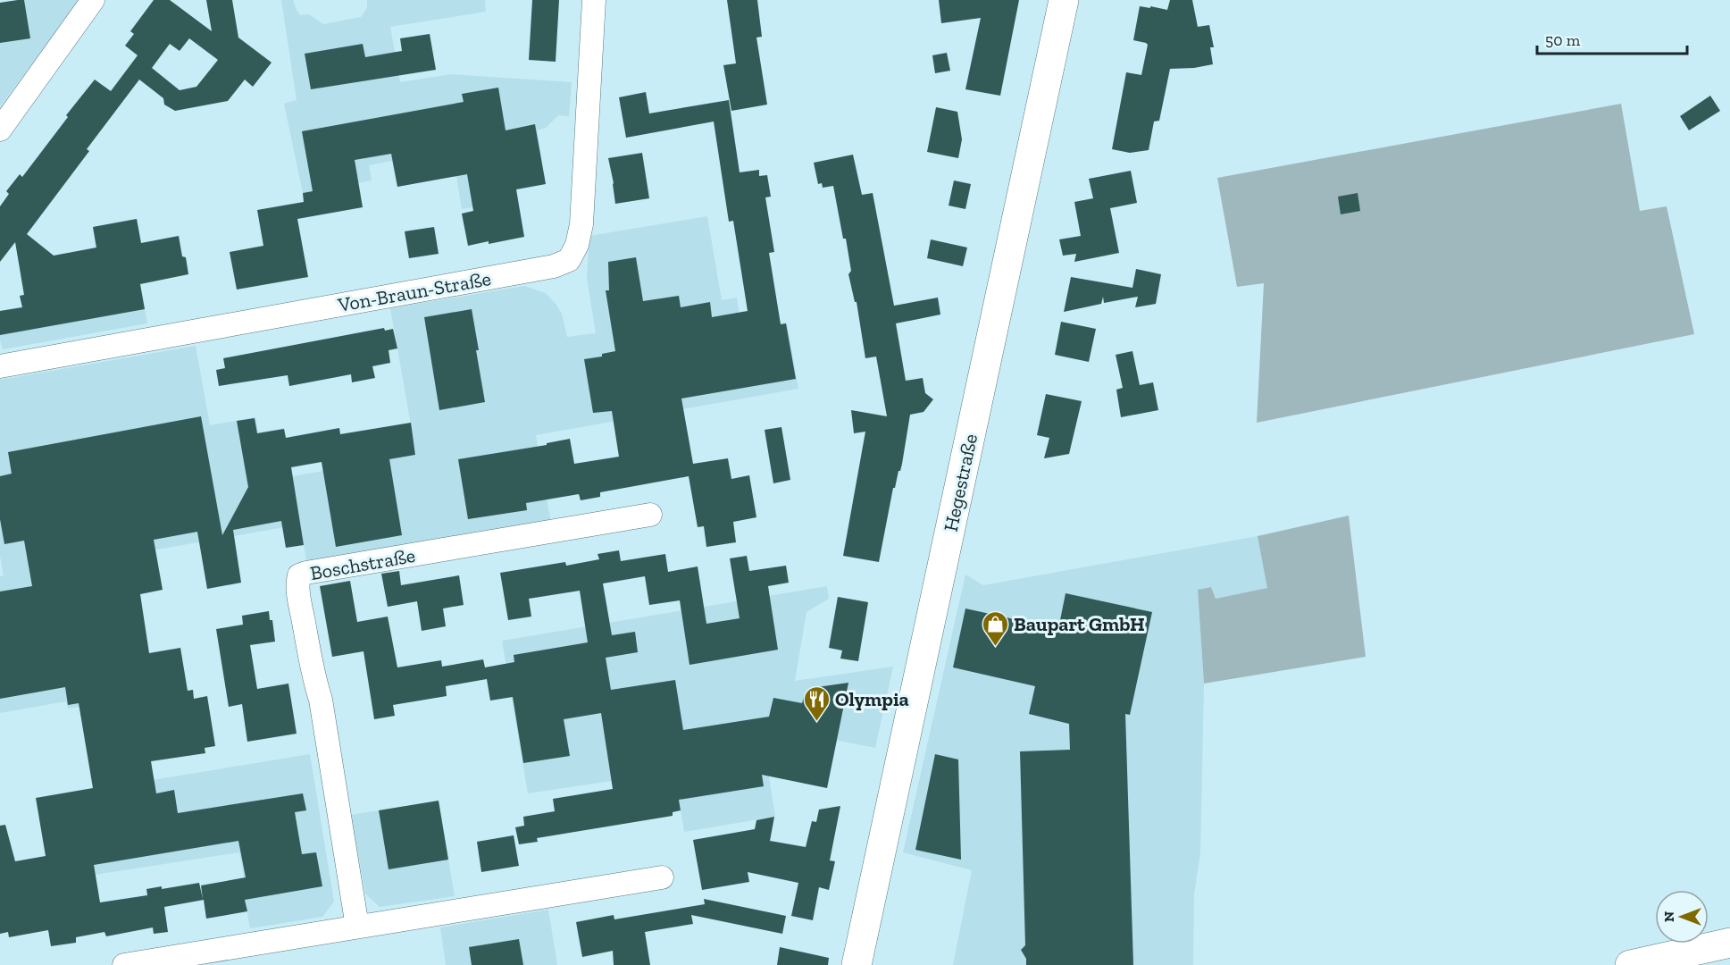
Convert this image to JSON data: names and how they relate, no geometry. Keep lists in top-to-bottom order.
{
  "streets": {
    "street": ["Von-Braun-Straße", "Hegestraße", "Boschstraße"]
  },
  "places": {
    "shop": ["Baupart GmbH"],
    "restaurant": ["Olympia"]
  },
  "scale_bar": "50 m",
  "north": "left"
}
